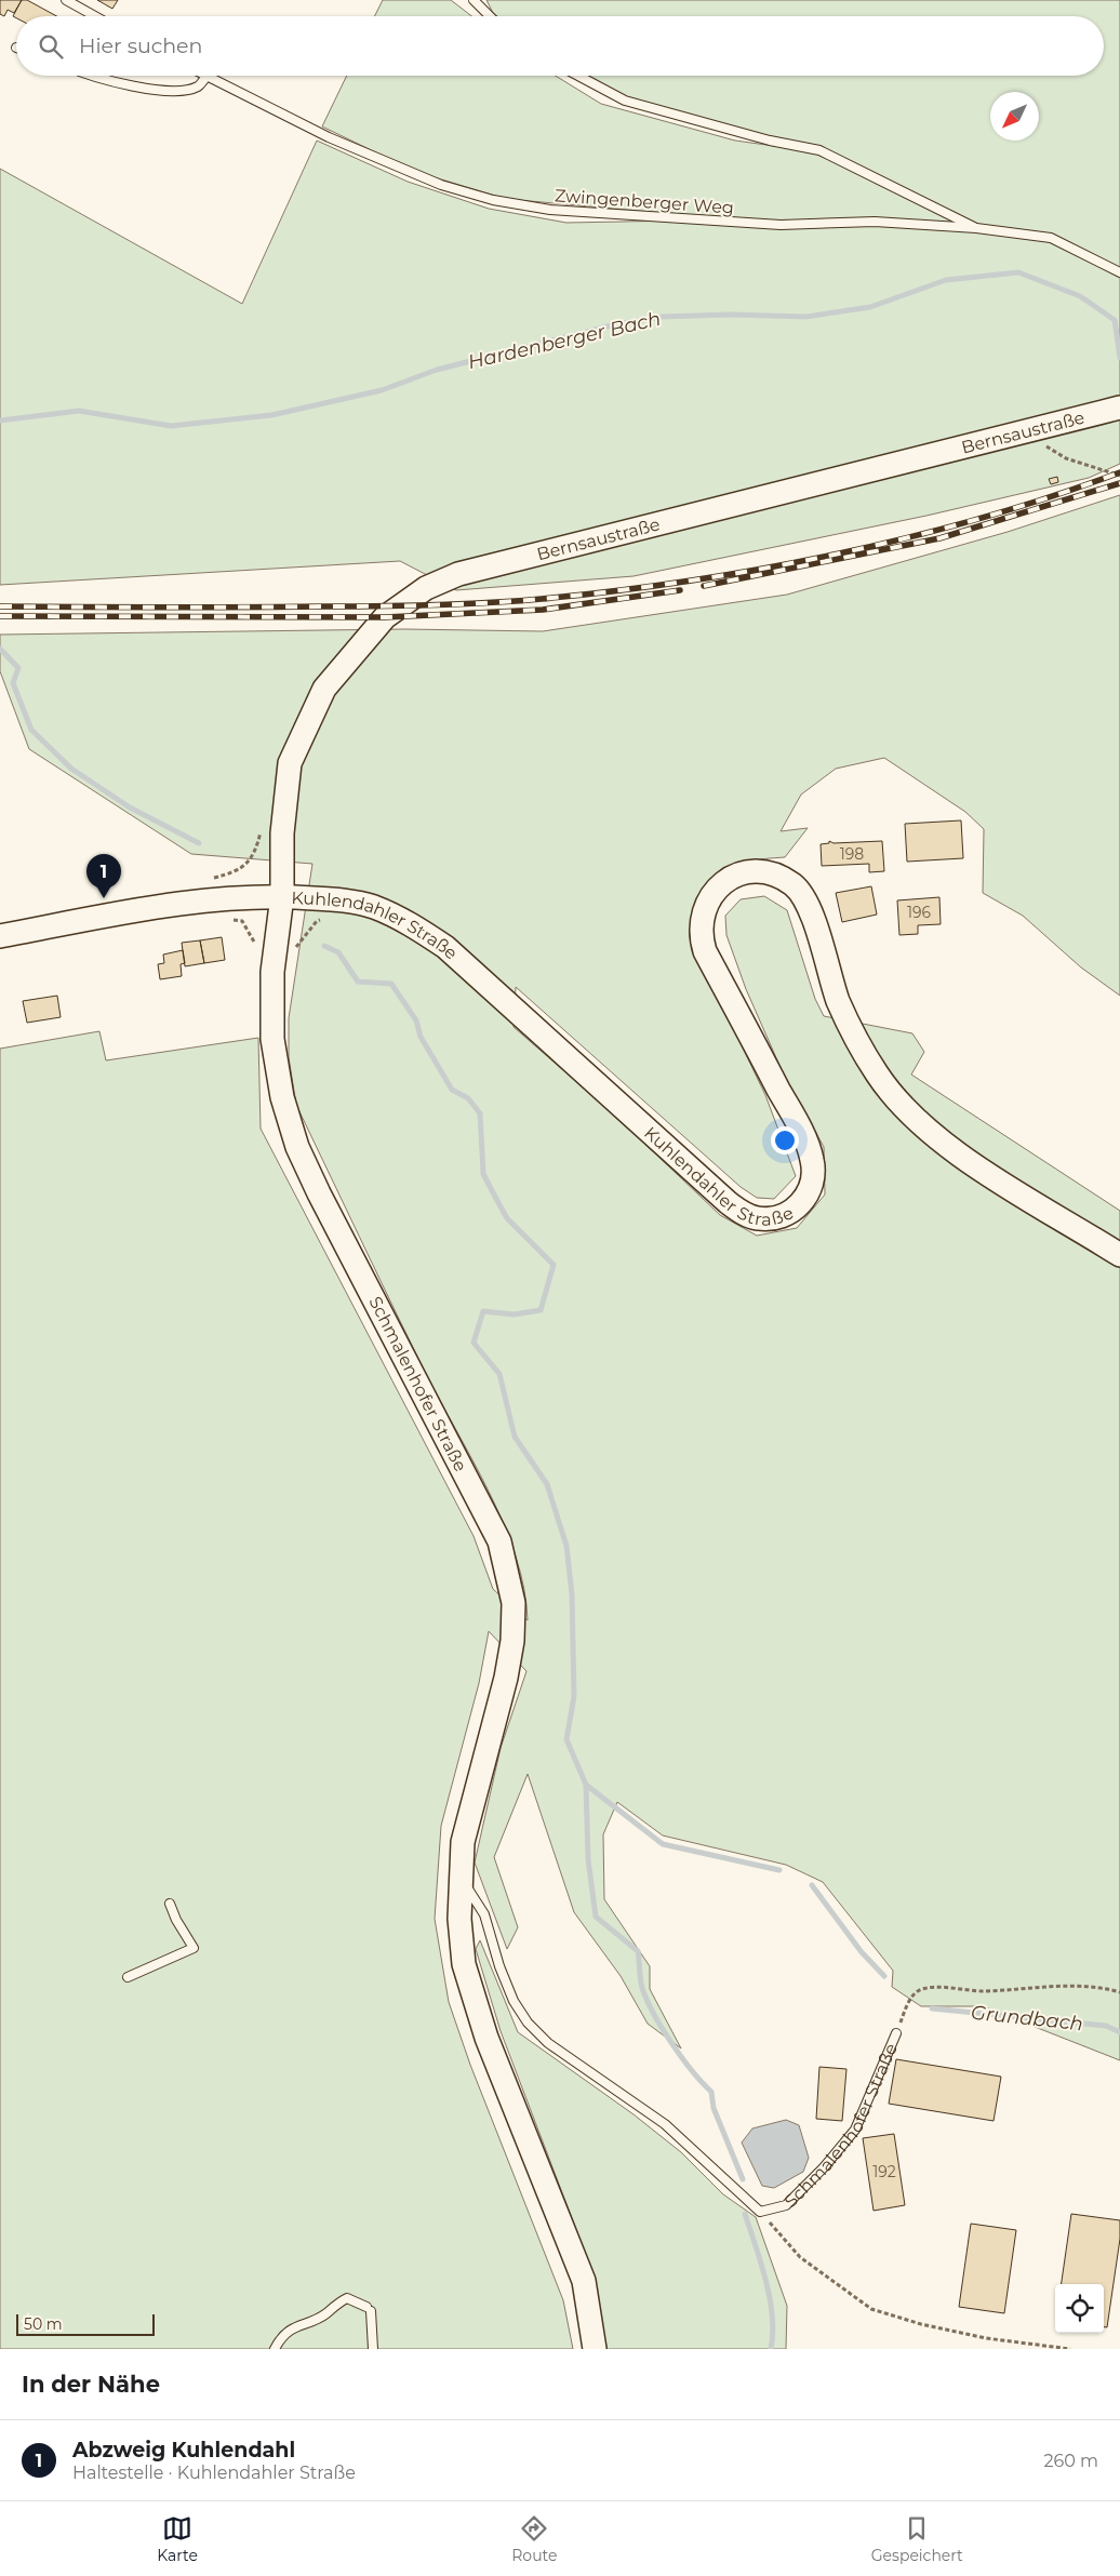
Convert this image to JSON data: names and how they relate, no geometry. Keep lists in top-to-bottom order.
{
  "streets": {
    "main road": ["Bernsaustraße", "Kuhlendahler Straße", "Schmalenhofer Straße"],
    "lane": ["Zwingenberger Weg"]
  },
  "crossings": [
    ["Bernsaustraße", "Kuhlendahler Straße"],
    ["Bernsaustraße", "Schmalenhofer Straße"],
    ["Kuhlendahler Straße", "Schmalenhofer Straße"]
  ],
  "water": ["Hardenberger Bach", "Grundbach"],
  "house_numbers": ["198", "196", "192"],
  "scale_bar": "50 m",
  "north": "bottom left",
  "page": {
    "search": "Hier suchen",
    "pins": "1",
    "scale": "50 m",
    "heading": "In der Nähe",
    "list": [
      {
        "mark": "1",
        "name": "Abzweig Kuhlendahl",
        "note": "Haltestelle · Kuhlendahler Straße",
        "value": "260 m"
      }
    ],
    "nav": ["Karte", "Route", "Gespeichert"]
  }
}
